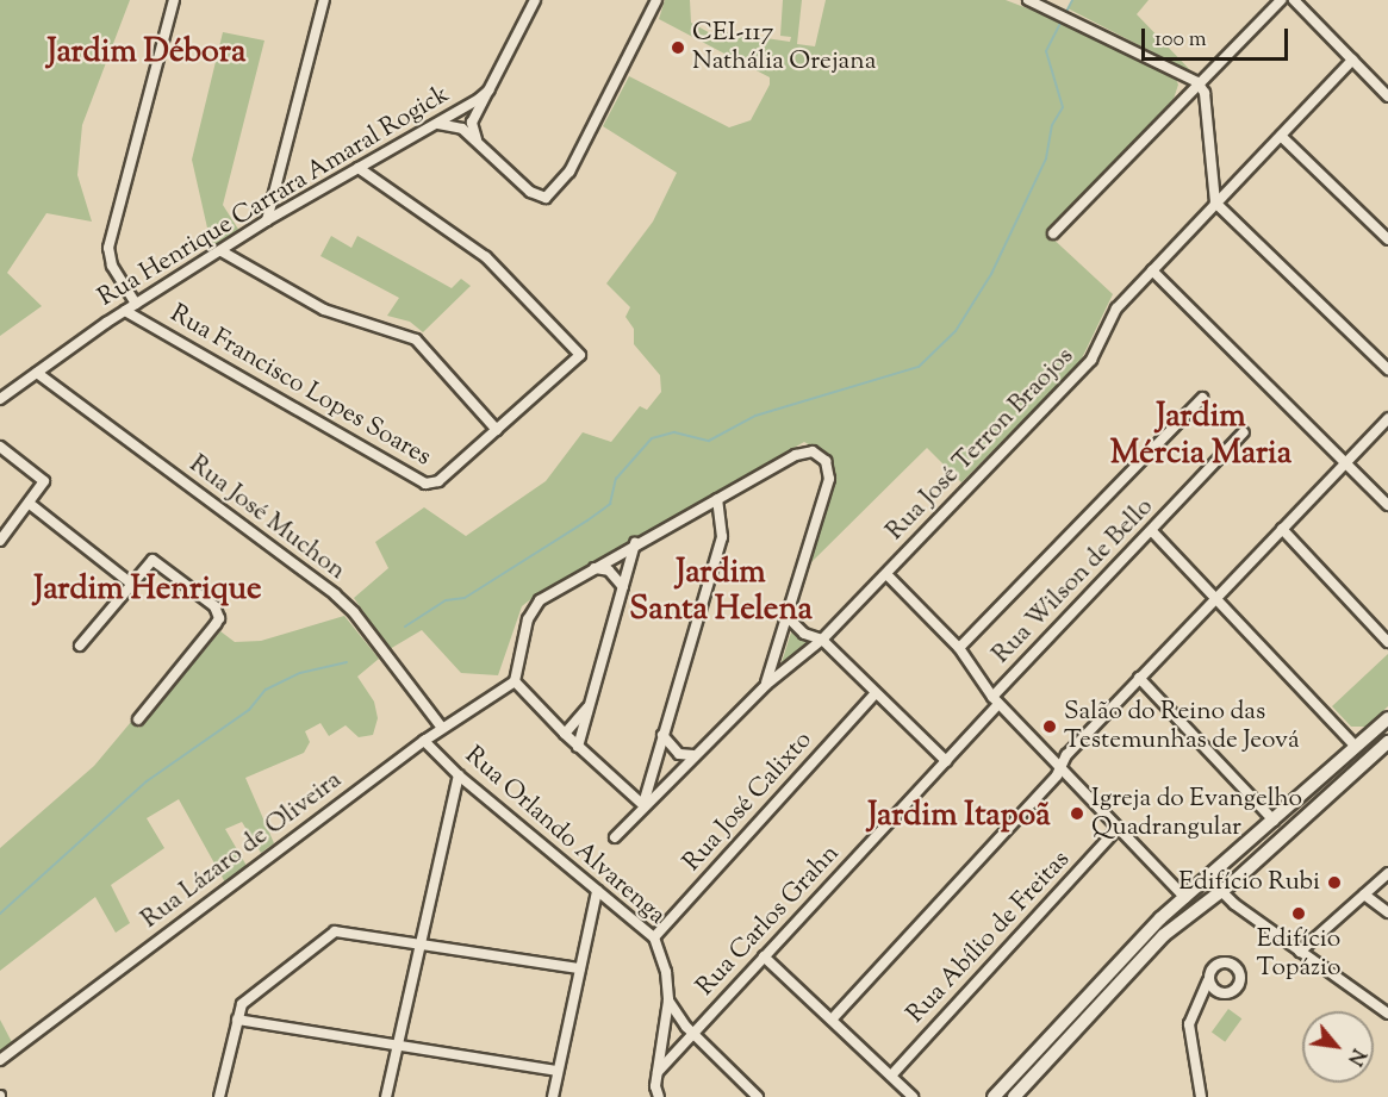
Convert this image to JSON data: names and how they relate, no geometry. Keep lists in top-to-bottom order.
{
  "streets": {
    "street": [
      "Rua Henrique Carrara Amaral Rogick",
      "Rua Francisco Lopes Soares",
      "Rua José Terron Braojos",
      "Rua José Muchon",
      "Rua Wilson de Bello",
      "Rua José Calixto",
      "Rua Orlando Alvarenga",
      "Rua Lázaro de Oliveira",
      "Rua Carlos Grahn",
      "Rua Abílio de Freitas"
    ]
  },
  "crossings": [
    ["Rua Henrique Carrara Amaral Rogick", "Rua Francisco Lopes Soares"],
    ["Rua Henrique Carrara Amaral Rogick", "Rua José Muchon"],
    ["Rua José Muchon", "Rua Lázaro de Oliveira"],
    ["Rua Wilson de Bello", "Rua Carlos Grahn"],
    ["Rua José Calixto", "Rua Orlando Alvarenga"],
    ["Rua Orlando Alvarenga", "Rua Lázaro de Oliveira"],
    ["Rua Orlando Alvarenga", "Rua Carlos Grahn"]
  ],
  "districts": [
    "Jardim Débora",
    "Jardim Mércia Maria",
    "Jardim Santa Helena",
    "Jardim Henrique",
    "Jardim Itapoã"
  ],
  "places": [
    "CEI-117 Nathália Orejana",
    "Salão do Reino das Testemunhas de Jeová",
    "Igreja do Evangelho Quadrangular",
    "Edifício Rubi",
    "Edifício Topázio"
  ],
  "scale_bar": "100 m",
  "north": "bottom right"
}
